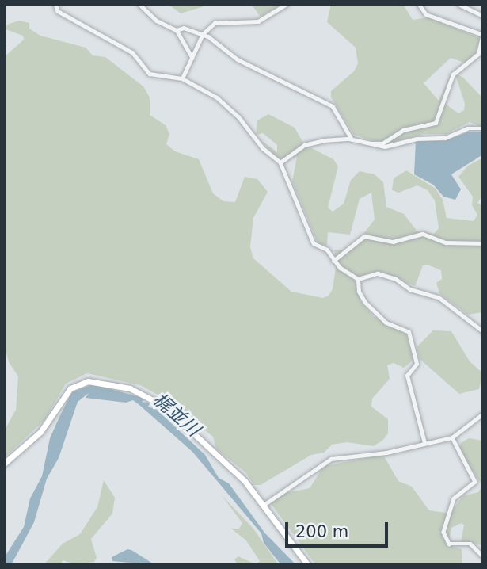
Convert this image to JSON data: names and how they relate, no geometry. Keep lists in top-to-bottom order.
{
  "water": ["梶並川"],
  "scale_bar": "200 m"
}
